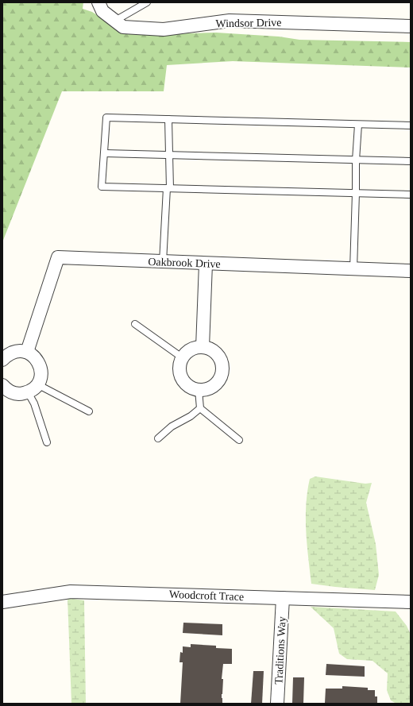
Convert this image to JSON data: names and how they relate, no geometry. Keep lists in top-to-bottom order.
{
  "streets": {
    "street": [
      "Windsor Drive",
      "Oakbrook Drive",
      "Woodcroft Trace",
      "Traditions Way"
    ]
  },
  "crossings": [
    ["Woodcroft Trace", "Traditions Way"]
  ]
}
